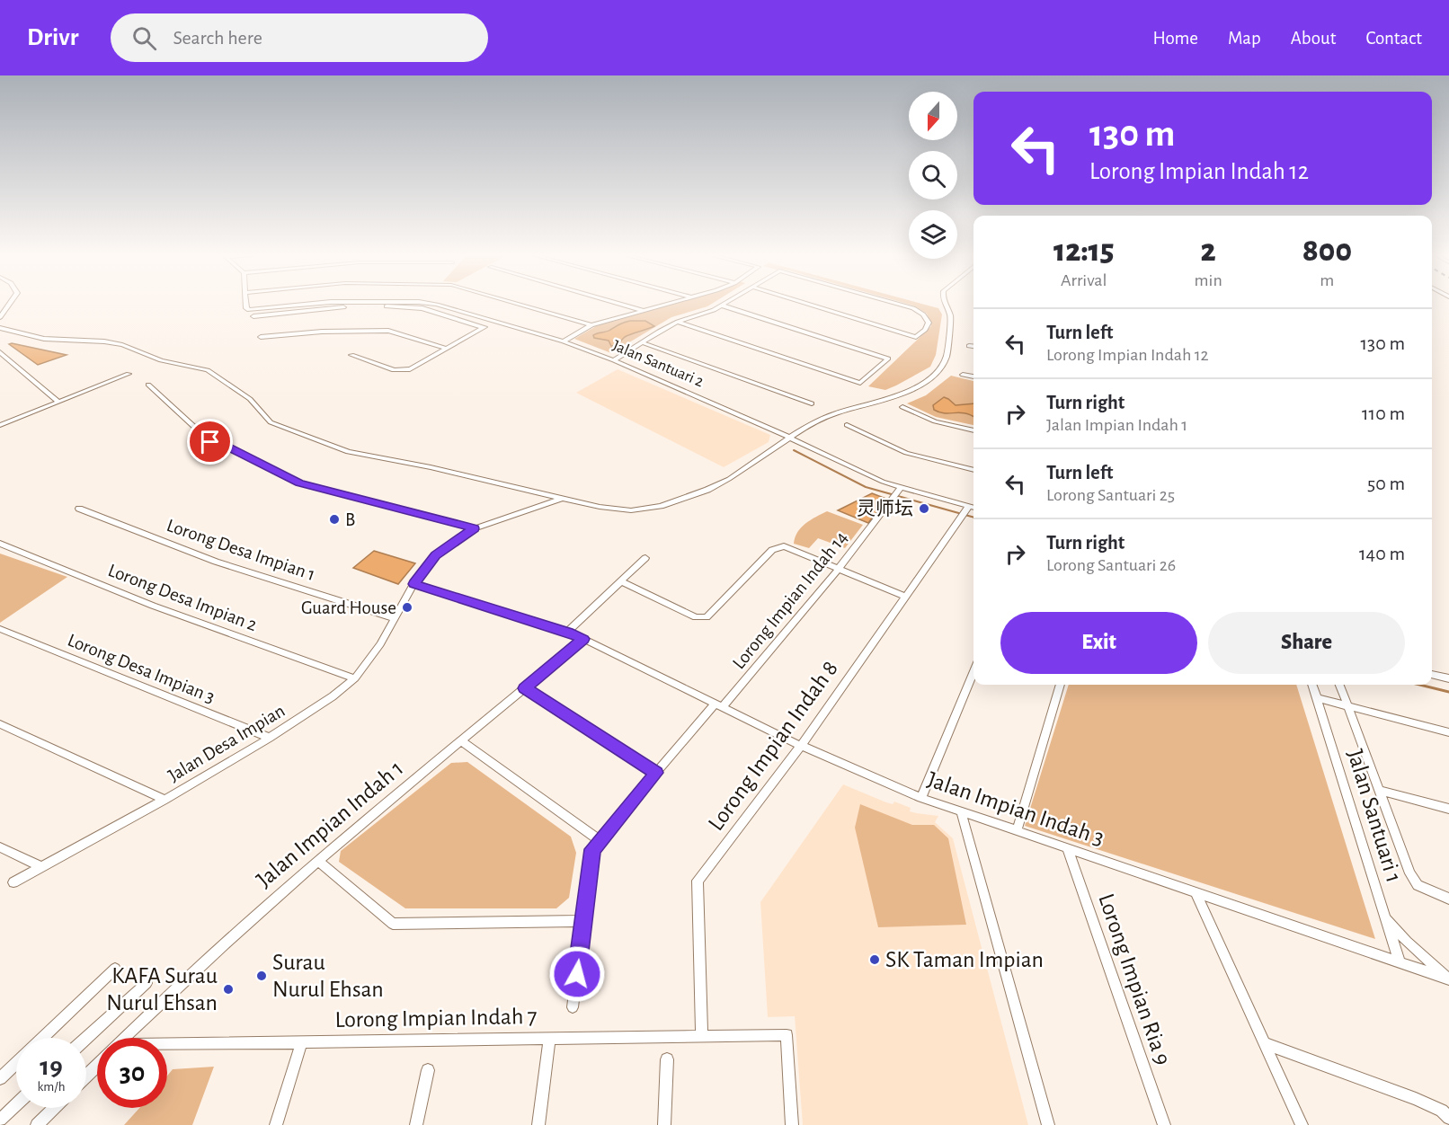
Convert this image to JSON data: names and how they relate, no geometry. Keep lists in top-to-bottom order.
{
  "streets": {
    "street": [
      "Jalan Santuari 2",
      "Lorong Desa Impian 1",
      "Lorong Desa Impian 2",
      "Lorong Impian Indah 14",
      "Lorong Desa Impian 3",
      "Jalan Desa Impian",
      "Lorong Impian Indah 8",
      "Jalan Impian Indah 3",
      "Jalan Santuari 1",
      "Jalan Impian Indah 1",
      "Lorong Impian Ria 9",
      "Lorong Impian Indah 7"
    ]
  },
  "crossings": [
    ["Jalan Santuari 2", "Lorong Impian Indah 14"],
    ["Jalan Santuari 2", "Lorong Impian Indah 8"],
    ["Lorong Desa Impian 1", "Jalan Desa Impian"],
    ["Lorong Desa Impian 2", "Jalan Desa Impian"],
    ["Lorong Impian Indah 14", "Jalan Impian Indah 3"],
    ["Lorong Desa Impian 3", "Jalan Desa Impian"],
    ["Jalan Desa Impian", "Jalan Impian Indah 3"],
    ["Lorong Impian Indah 8", "Jalan Impian Indah 3"],
    ["Lorong Impian Indah 8", "Lorong Impian Indah 7"],
    ["Jalan Impian Indah 3", "Jalan Santuari 1"],
    ["Jalan Impian Indah 3", "Jalan Impian Indah 1"],
    ["Jalan Impian Indah 3", "Lorong Impian Ria 9"]
  ],
  "places": [
    "灵师坛",
    "B",
    "Guard House",
    "SK Taman Impian",
    "Surau Nurul Ehsan",
    "KAFA Surau Nurul Ehsan"
  ],
  "north": "bottom",
  "page": {
    "header": "Drivr",
    "search": "Search here",
    "nav": [
      "Home",
      "Map",
      "About",
      "Contact"
    ],
    "turn": ["130 m", "Lorong Impian Indah 12"],
    "eta": [
      "12:15",
      "Arrival",
      "2",
      "min",
      "800",
      "m"
    ],
    "list": [
      {
        "name": "Turn left",
        "note": "Lorong Impian Indah 12",
        "value": "130 m"
      },
      {
        "name": "Turn right",
        "note": "Jalan Impian Indah 1",
        "value": "110 m"
      },
      {
        "name": "Turn left",
        "note": "Lorong Santuari 25",
        "value": "50 m"
      },
      {
        "name": "Turn right",
        "note": "Lorong Santuari 26",
        "value": "140 m"
      }
    ],
    "buttons": ["Exit", "Share"],
    "speed": "19 km/h",
    "limit": "30"
  }
}
